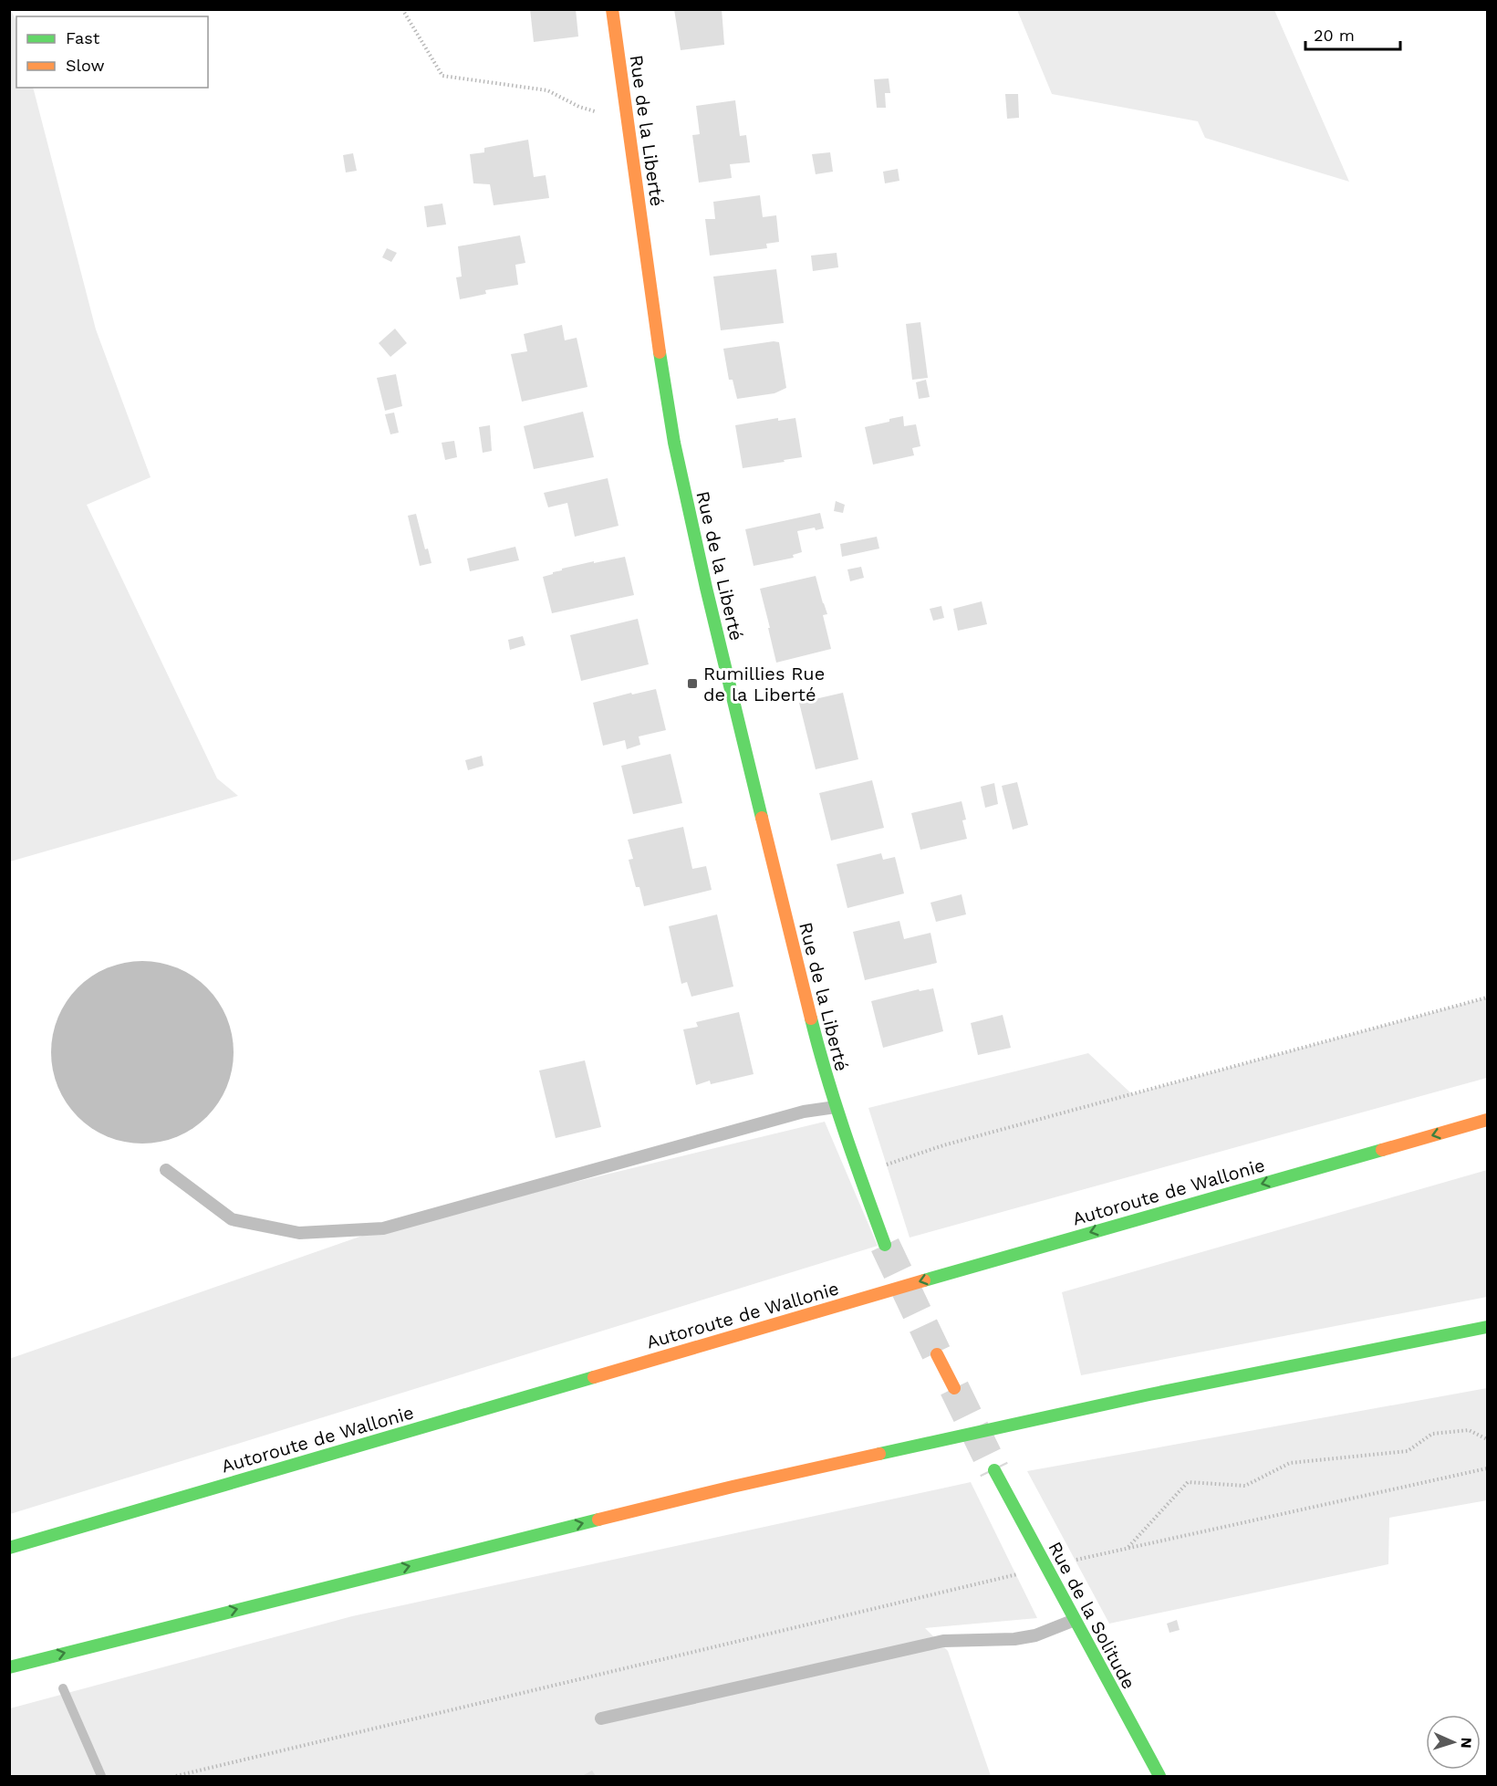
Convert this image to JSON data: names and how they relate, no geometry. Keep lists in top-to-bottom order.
{
  "streets": {
    "main road": ["Rue de la Liberté", "Autoroute de Wallonie", "Rue de la Solitude"]
  },
  "one_way": ["Autoroute de Wallonie"],
  "places": {
    "transit": ["Rumillies Rue de la Liberté"]
  },
  "legend": ["Fast", "Slow"],
  "scale_bar": "20 m",
  "north": "right"
}
